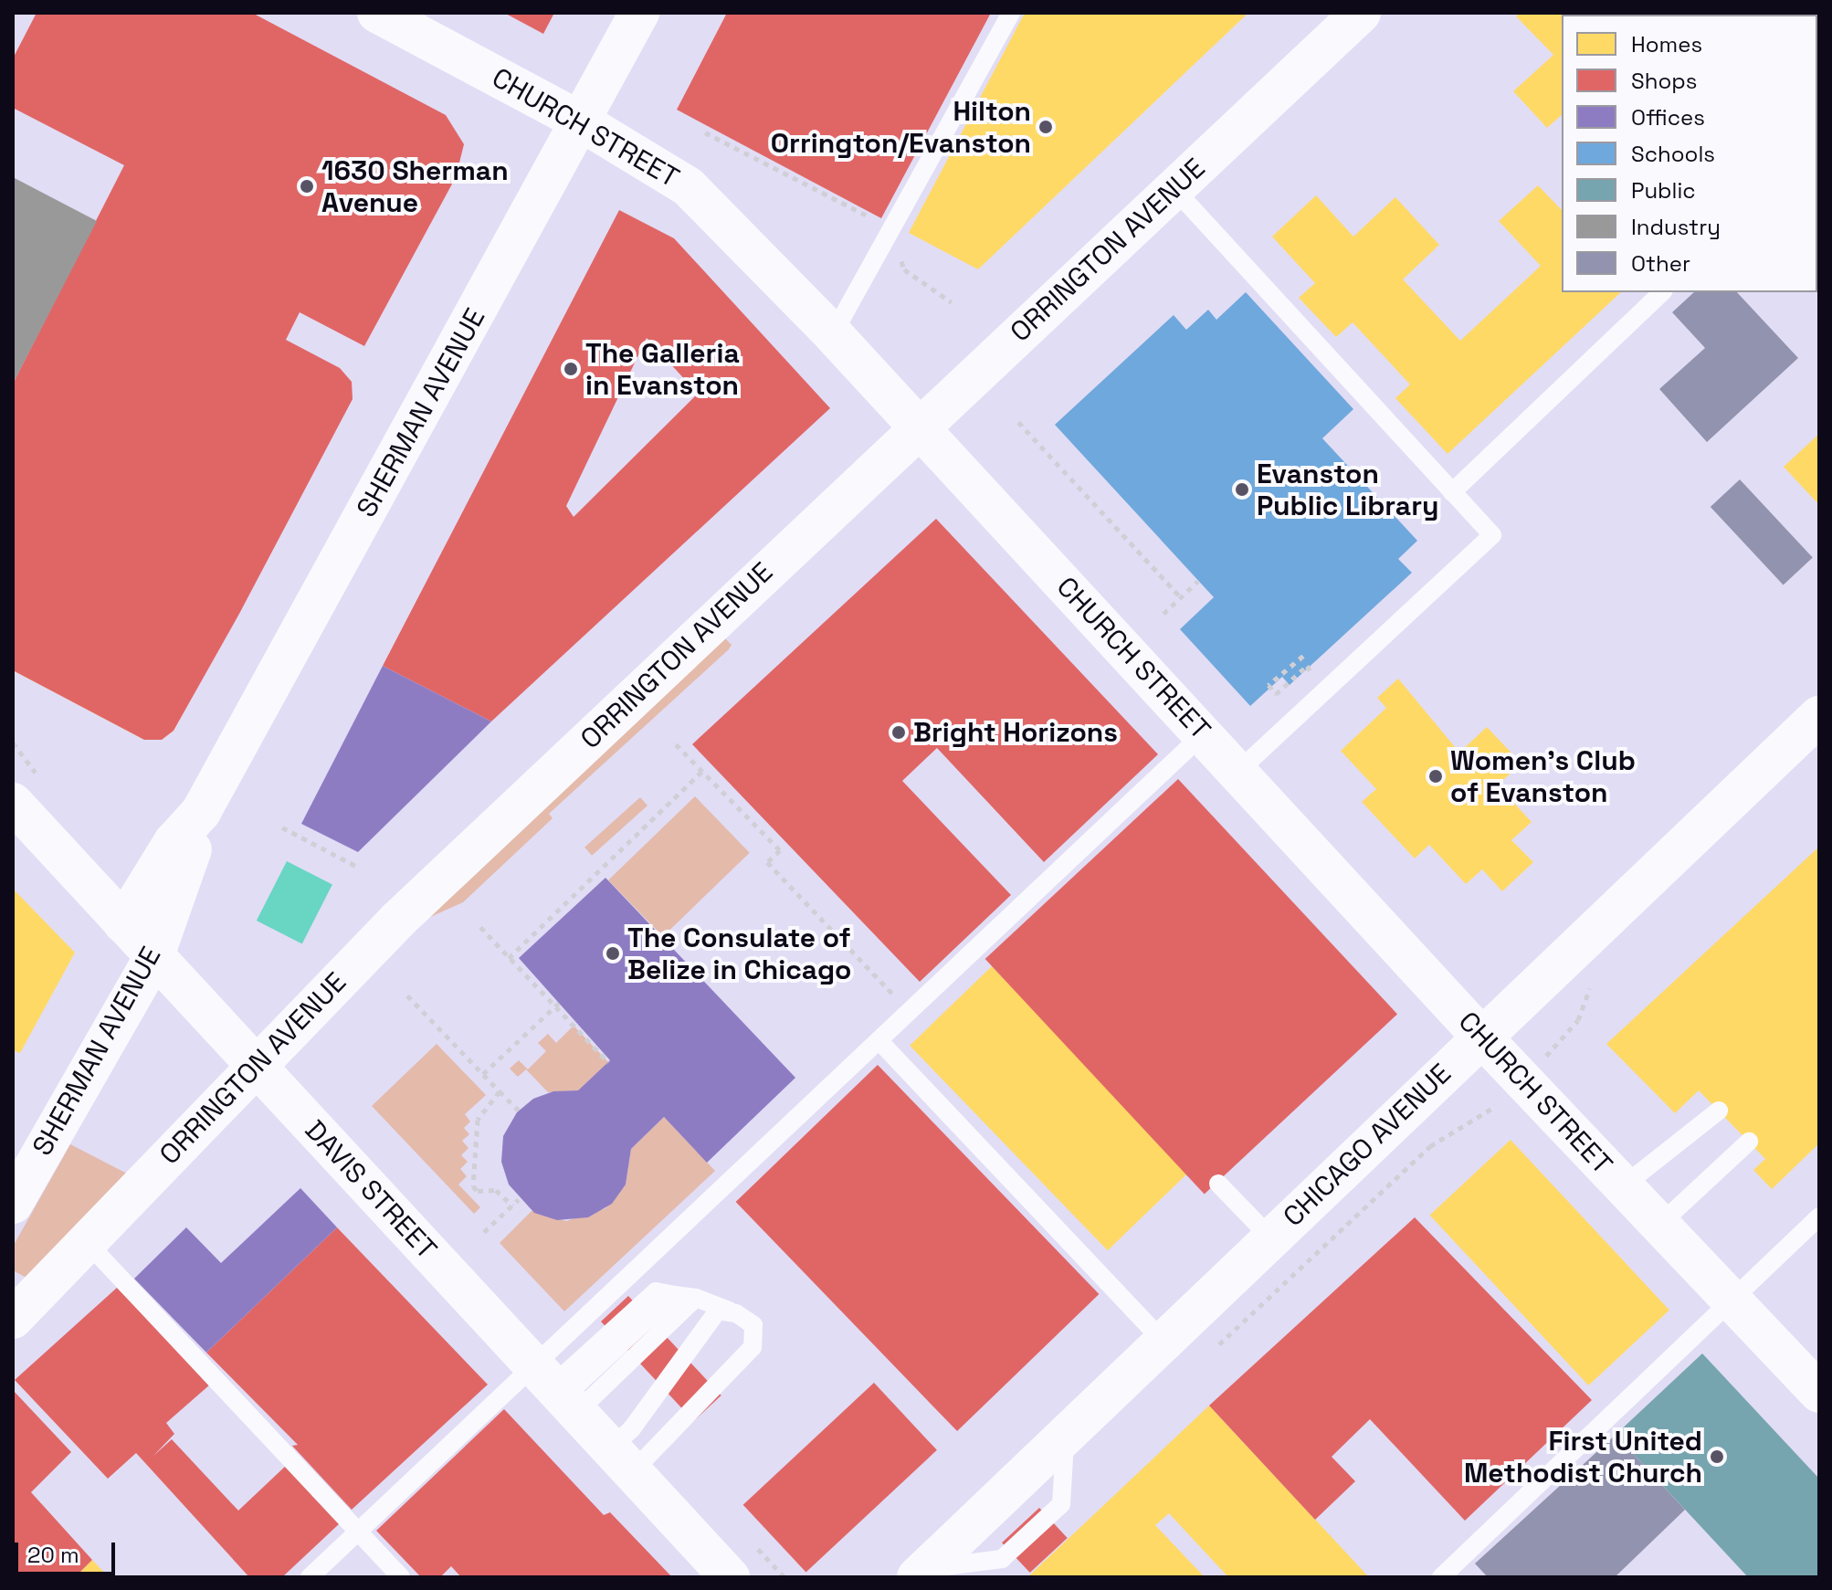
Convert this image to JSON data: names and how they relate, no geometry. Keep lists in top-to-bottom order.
{
  "streets": {
    "street": [
      "CHURCH STREET",
      "ORRINGTON AVENUE",
      "SHERMAN AVENUE",
      "CHICAGO AVENUE",
      "DAVIS STREET"
    ]
  },
  "crossings": [
    ["CHURCH STREET", "ORRINGTON AVENUE"],
    ["CHURCH STREET", "SHERMAN AVENUE"],
    ["CHURCH STREET", "CHICAGO AVENUE"],
    ["ORRINGTON AVENUE", "DAVIS STREET"],
    ["SHERMAN AVENUE", "DAVIS STREET"]
  ],
  "places": [
    "Hilton Orrington/Evanston",
    "1630 Sherman Avenue",
    "The Galleria in Evanston",
    "Evanston Public Library",
    "Bright Horizons",
    "Women's Club of Evanston",
    "The Consulate of Belize in Chicago",
    "First United Methodist Church"
  ],
  "legend": [
    "Homes",
    "Shops",
    "Offices",
    "Schools",
    "Public",
    "Industry",
    "Other"
  ],
  "scale_bar": "20 m"
}
